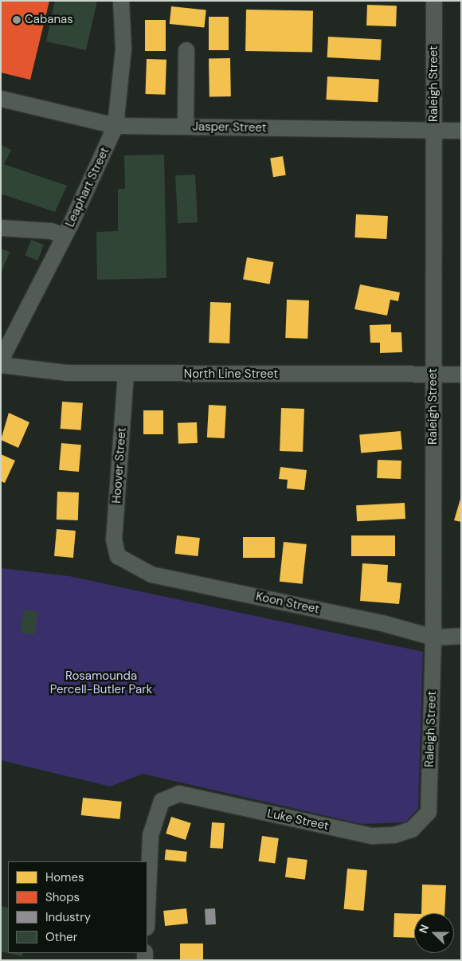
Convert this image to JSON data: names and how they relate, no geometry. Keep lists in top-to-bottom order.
{
  "streets": {
    "street": [
      "Raleigh Street",
      "Jasper Street",
      "Leaphart Street",
      "North Line Street",
      "Hoover Street",
      "Koon Street",
      "Luke Street"
    ]
  },
  "crossings": [
    ["Raleigh Street", "Jasper Street"],
    ["Raleigh Street", "North Line Street"],
    ["Raleigh Street", "Koon Street"],
    ["Raleigh Street", "Luke Street"],
    ["Jasper Street", "Leaphart Street"],
    ["North Line Street", "Hoover Street"],
    ["Hoover Street", "Koon Street"]
  ],
  "parks": ["Rosamounda Percell-Butler Park"],
  "places": ["Cabanas"],
  "legend": [
    "Homes",
    "Shops",
    "Industry",
    "Other"
  ],
  "north": "left"
}
